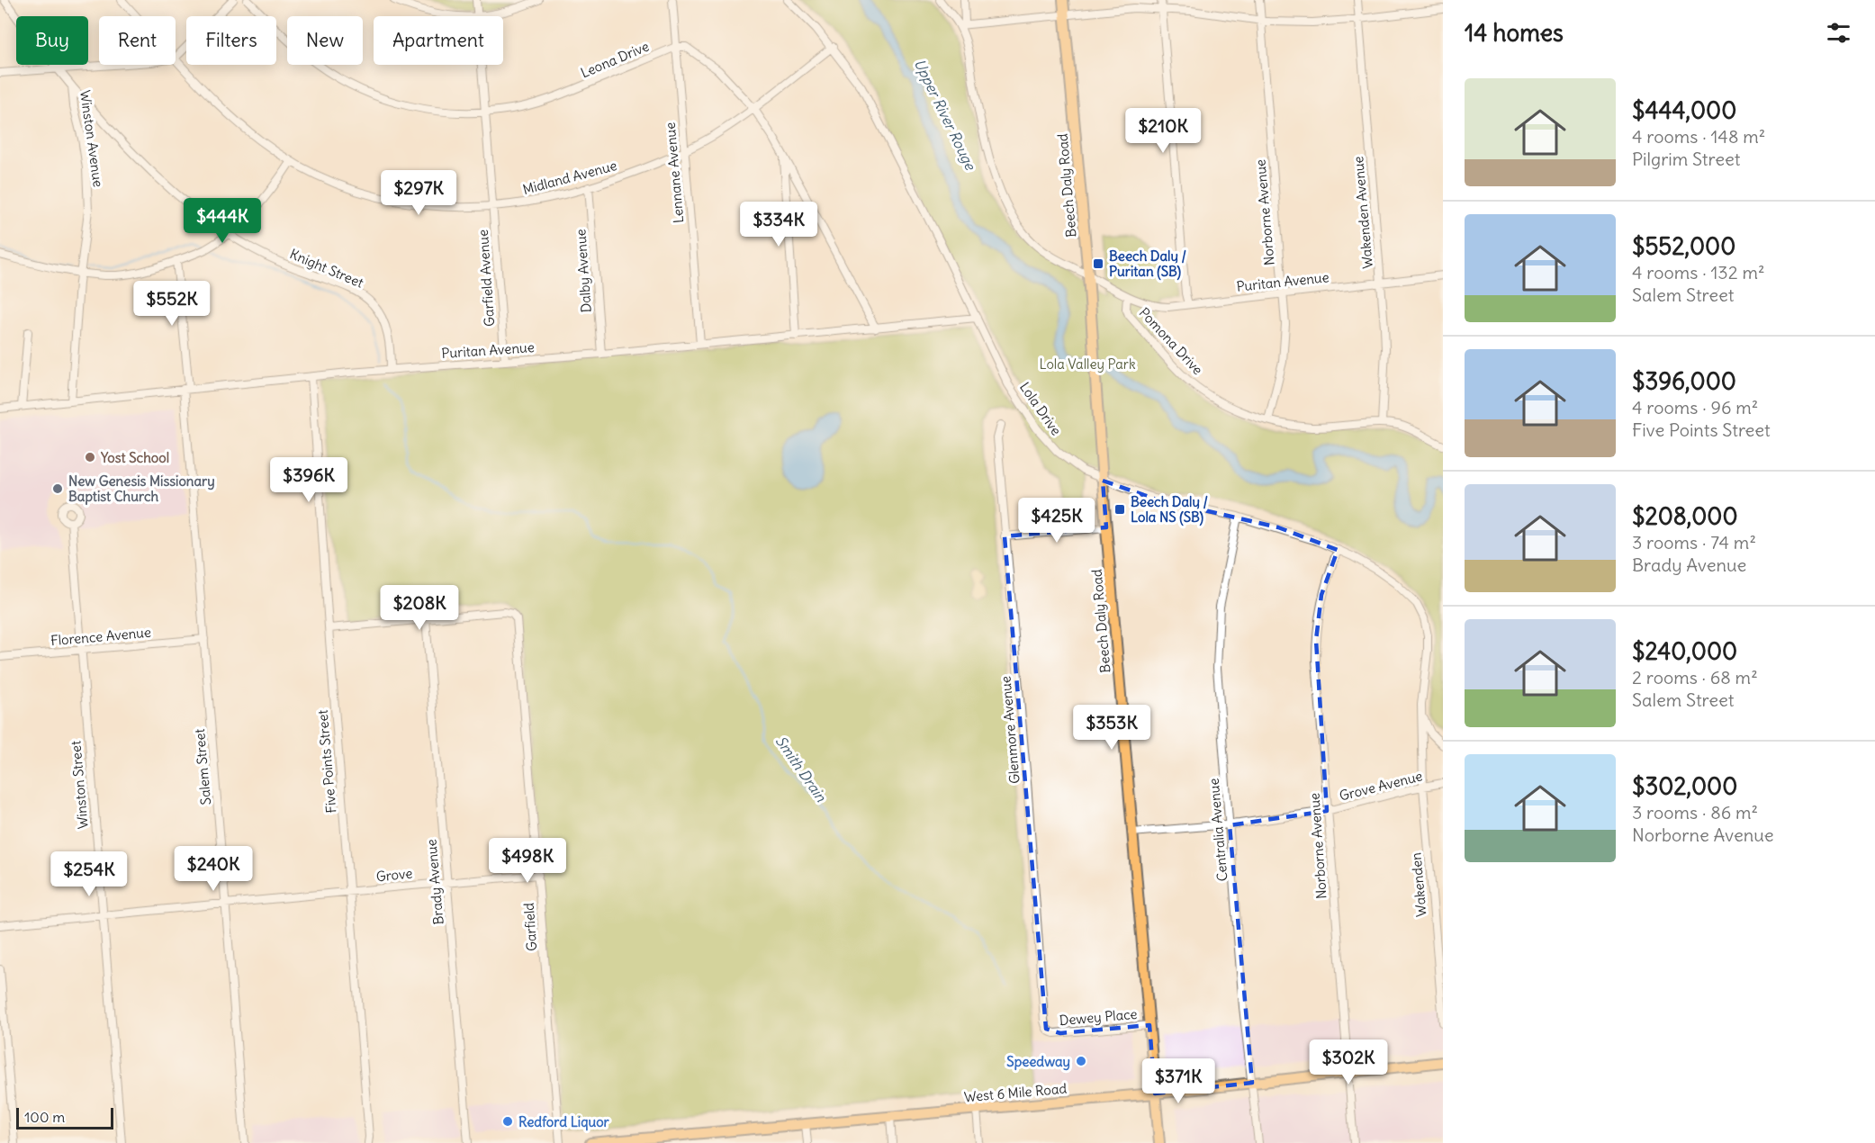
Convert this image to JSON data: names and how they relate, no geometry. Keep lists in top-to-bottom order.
{
  "streets": {
    "main road": ["Beech Daly Road", "West 6 Mile Road"],
    "street": [
      "Leona Drive",
      "Winston Avenue",
      "Lennane Avenue",
      "Midland Avenue",
      "Norborne Avenue",
      "Wakenden Avenue",
      "Knight Street",
      "Dalby Avenue",
      "Garfield Avenue",
      "Puritan Avenue",
      "Pomona Drive",
      "Lola Drive",
      "Florence Avenue",
      "Glenmore Avenue",
      "Five Points Street",
      "Salem Street",
      "Winston Street",
      "Grove Avenue",
      "Centralia Avenue",
      "Grove",
      "Brady Avenue",
      "Wakenden",
      "Garfield",
      "Dewey Place"
    ]
  },
  "crossings": [
    ["Leona Drive", "Lennane Avenue"],
    ["Leona Drive", "Garfield Avenue"],
    ["Winston Avenue", "Knight Street"],
    ["Winston Avenue", "Puritan Avenue"],
    ["Lennane Avenue", "Midland Avenue"],
    ["Lennane Avenue", "Puritan Avenue"],
    ["Midland Avenue", "Dalby Avenue"],
    ["Midland Avenue", "Garfield Avenue"],
    ["Midland Avenue", "Lola Drive"],
    ["Beech Daly Road", "Lola Drive"],
    ["Beech Daly Road", "Grove Avenue"],
    ["Beech Daly Road", "Dewey Place"],
    ["Beech Daly Road", "West 6 Mile Road"],
    ["Norborne Avenue", "Puritan Avenue"],
    ["Norborne Avenue", "Pomona Drive"],
    ["Norborne Avenue", "Lola Drive"],
    ["Norborne Avenue", "Grove Avenue"],
    ["Norborne Avenue", "West 6 Mile Road"],
    ["Wakenden Avenue", "Puritan Avenue"],
    ["Wakenden Avenue", "Pomona Drive"],
    ["Knight Street", "Puritan Avenue"],
    ["Dalby Avenue", "Puritan Avenue"],
    ["Garfield Avenue", "Puritan Avenue"],
    ["Puritan Avenue", "Pomona Drive"],
    ["Puritan Avenue", "Lola Drive"],
    ["Puritan Avenue", "Five Points Street"],
    ["Puritan Avenue", "Salem Street"],
    ["Lola Drive", "Centralia Avenue"],
    ["Lola Drive", "Wakenden"],
    ["Florence Avenue", "Salem Street"],
    ["Florence Avenue", "Winston Street"],
    ["Glenmore Avenue", "Dewey Place"],
    ["Five Points Street", "Grove"],
    ["Grove Avenue", "Centralia Avenue"],
    ["Grove Avenue", "Wakenden"],
    ["Centralia Avenue", "West 6 Mile Road"],
    ["Grove", "Brady Avenue"],
    ["Grove", "Garfield"],
    ["Brady Avenue", "Garfield"]
  ],
  "water": ["Upper River Rouge", "Smith Drain"],
  "parks": ["Lola Valley Park"],
  "places": {
    "transit": ["Beech Daly / Puritan (SB)", "Beech Daly / Lola NS (SB)"],
    "other": [
      "Yost School",
      "New Genesis Missionary Baptist Church",
      "Speedway",
      "Redford Liquor"
    ]
  },
  "scale_bar": "100 m",
  "page": {
    "heading": "14 homes",
    "chip": [
      "Buy",
      "Rent",
      "Filters",
      "New",
      "Apartment"
    ],
    "list": [
      {
        "name": "$444,000",
        "note": "4 rooms · 148 m² · Pilgrim Street"
      },
      {
        "name": "$552,000",
        "note": "4 rooms · 132 m² · Salem Street"
      },
      {
        "name": "$396,000",
        "note": "4 rooms · 96 m² · Five Points Street"
      },
      {
        "name": "$208,000",
        "note": "3 rooms · 74 m² · Brady Avenue"
      },
      {
        "name": "$240,000",
        "note": "2 rooms · 68 m² · Salem Street"
      },
      {
        "name": "$302,000",
        "note": "3 rooms · 86 m² · Norborne Avenue"
      }
    ],
    "price": [
      "$210K",
      "$297K",
      "$444K",
      "$334K",
      "$552K",
      "$396K",
      "$425K",
      "$208K",
      "$353K",
      "$498K",
      "$240K",
      "$254K",
      "$302K",
      "$371K"
    ],
    "scale": "100 m"
  }
}
